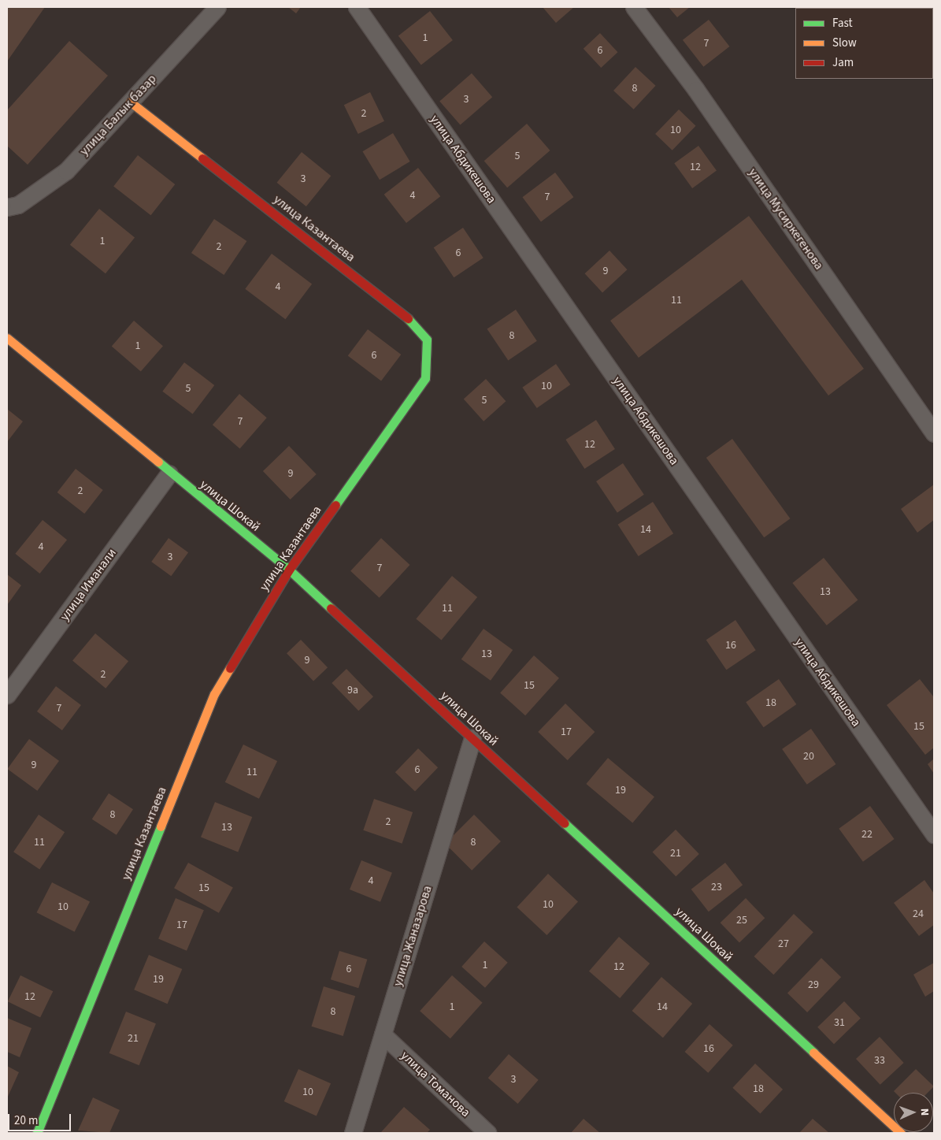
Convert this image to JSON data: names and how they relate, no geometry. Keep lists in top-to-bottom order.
{
  "streets": {
    "street": [
      "улица Балык базар",
      "улица Абдикешова",
      "улица Мусиркегенова",
      "улица Казантаева",
      "улица Шокай",
      "улица Иманали",
      "улица Жаназарова",
      "улица Томанова"
    ]
  },
  "crossings": [
    ["улица Балык базар", "улица Казантаева"],
    ["улица Казантаева", "улица Шокай"],
    ["улица Шокай", "улица Иманали"],
    ["улица Шокай", "улица Жаназарова"],
    ["улица Жаназарова", "улица Томанова"]
  ],
  "house_numbers": [
    "1",
    "7",
    "6",
    "8",
    "3",
    "2",
    "10",
    "5",
    "12",
    "3",
    "4",
    "7",
    "1",
    "2",
    "6",
    "9",
    "4",
    "11",
    "8",
    "1",
    "6",
    "10",
    "5",
    "5",
    "7",
    "12",
    "9",
    "2",
    "14",
    "4",
    "3",
    "7",
    "13",
    "11",
    "16",
    "13",
    "9",
    "2",
    "15",
    "9а",
    "18",
    "7",
    "15",
    "17",
    "20",
    "9",
    "6",
    "11",
    "19",
    "8",
    "2",
    "13",
    "22",
    "11",
    "8",
    "21",
    "4",
    "23",
    "15",
    "10",
    "10",
    "24",
    "25",
    "17",
    "27",
    "1",
    "12",
    "6",
    "19",
    "29",
    "12",
    "1",
    "14",
    "8",
    "31",
    "21",
    "16",
    "33",
    "3",
    "18",
    "10"
  ],
  "legend": ["Fast", "Slow", "Jam"],
  "scale_bar": "20 m",
  "north": "right"
}
